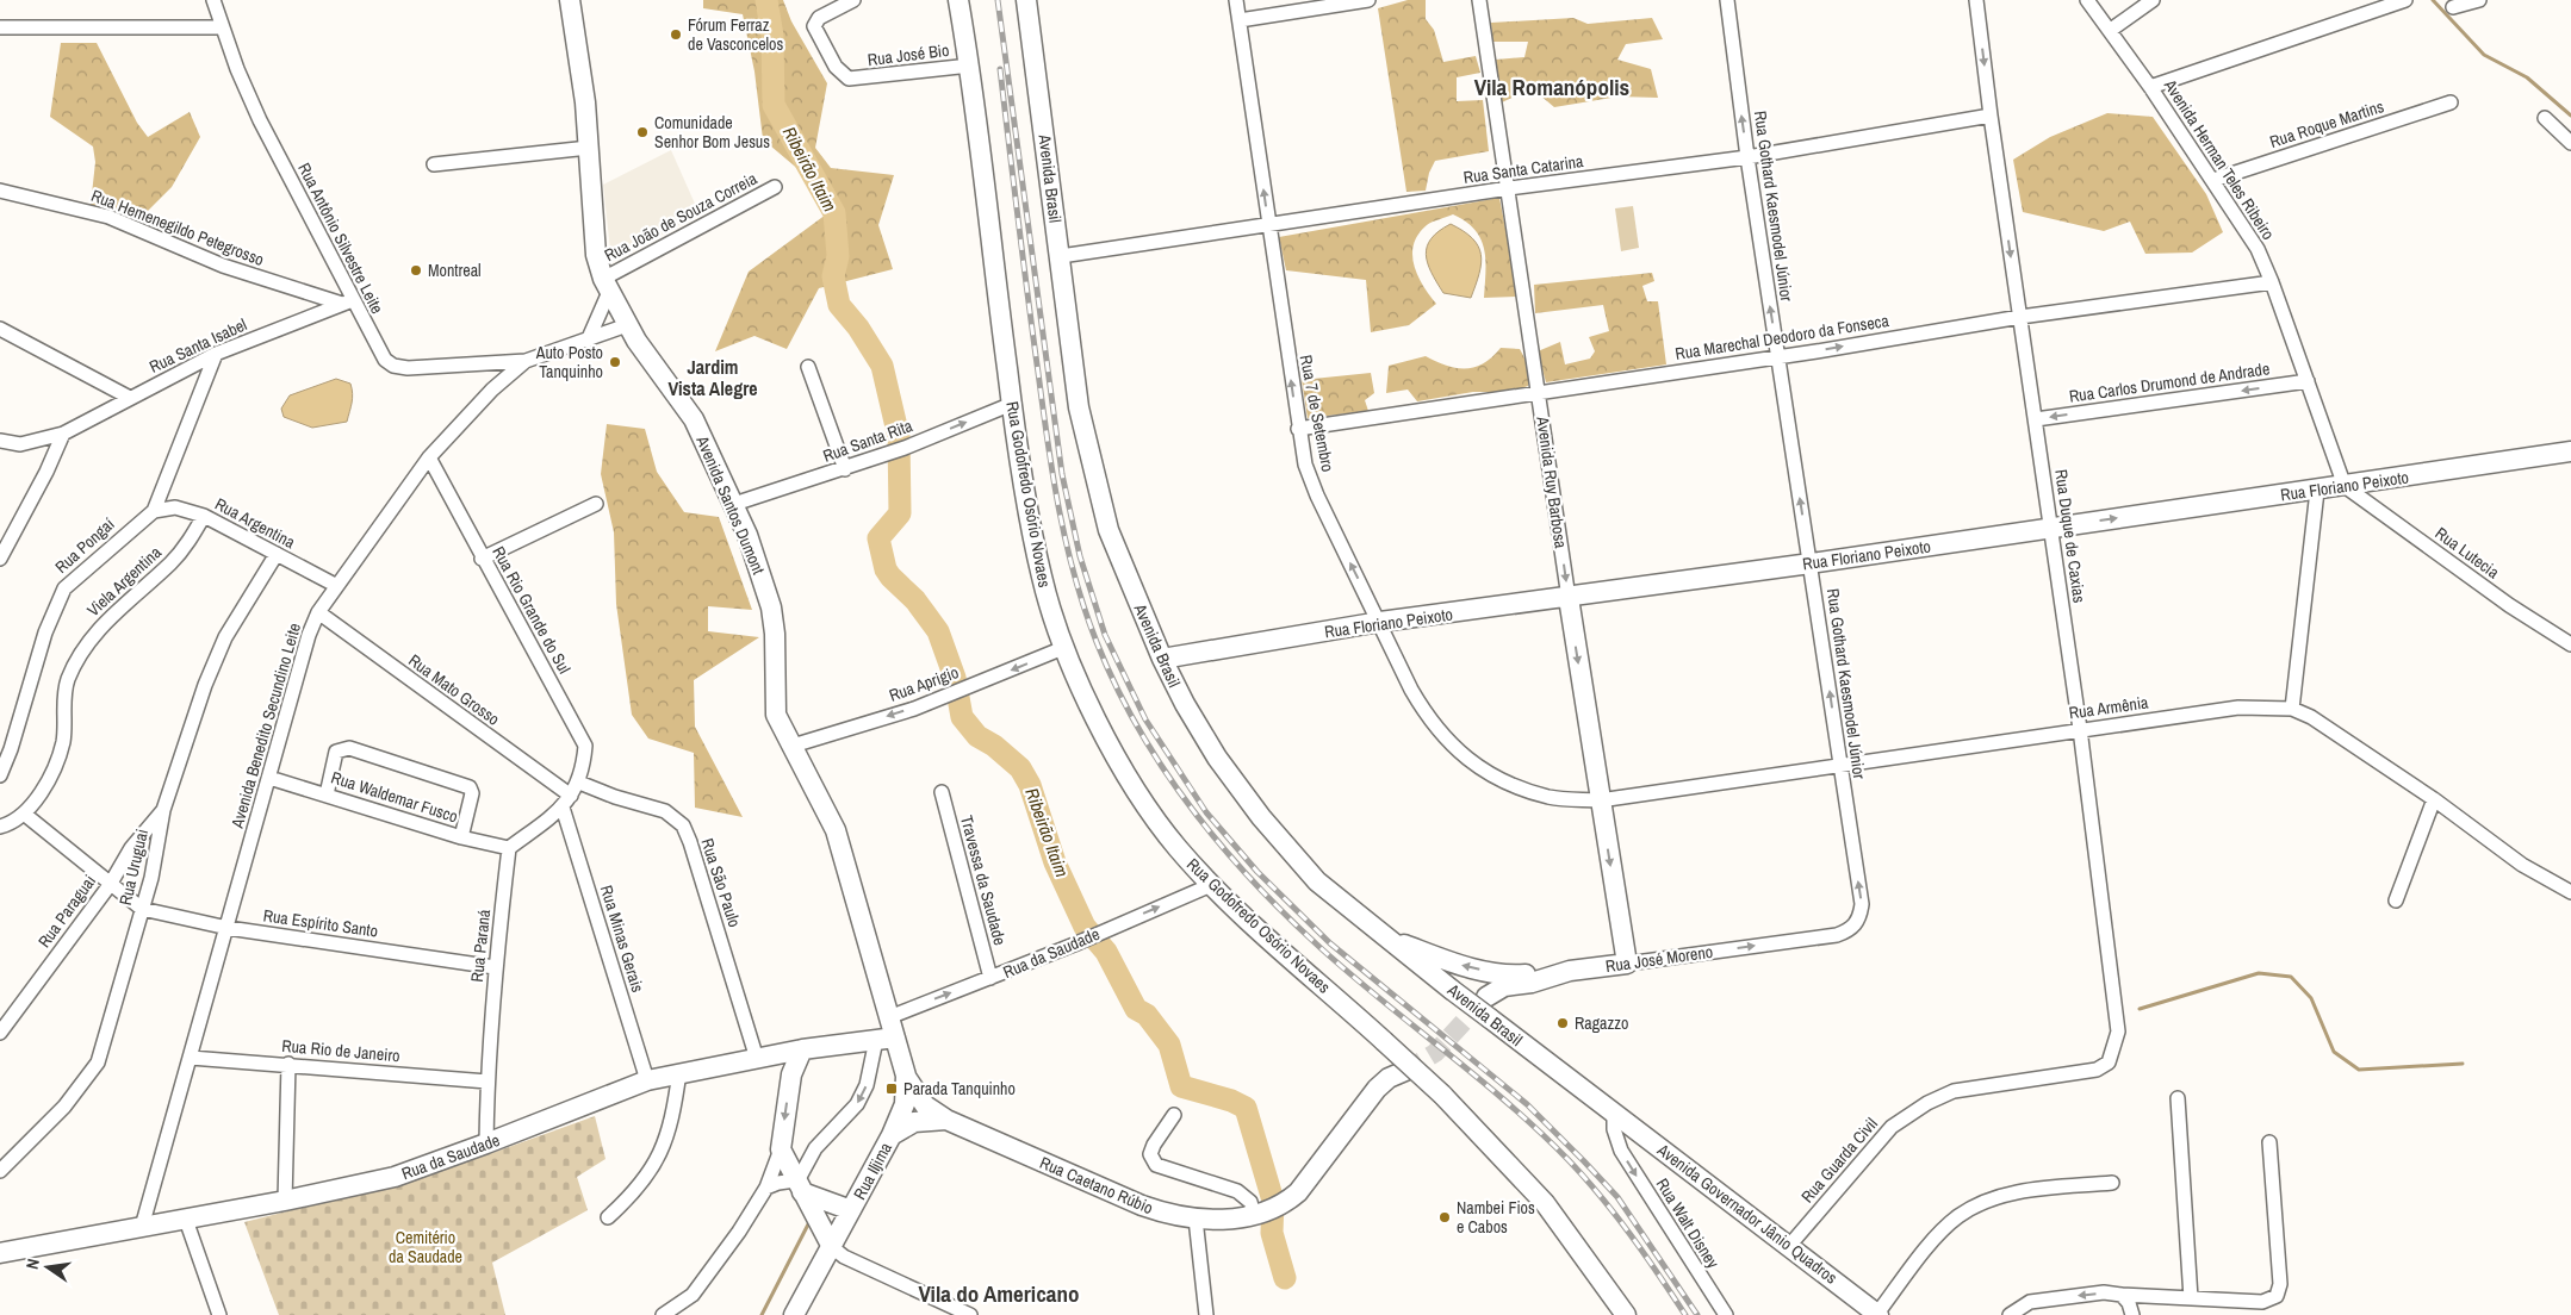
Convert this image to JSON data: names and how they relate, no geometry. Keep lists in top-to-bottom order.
{
  "streets": {
    "main road": [
      "Avenida Brasil",
      "Avenida Ruy Barbosa",
      "Rua Floriano Peixoto",
      "Rua Godofredo Osório Novaes",
      "Avenida Santos Dumont",
      "Rua da Saudade",
      "Rua José Moreno",
      "Rua Iljima",
      "Rua Caetano Rúbio",
      "Avenida Governador Jânio Quadros"
    ],
    "street": [
      "Rua José Bio",
      "Rua Roque Martins",
      "Avenida Herman Teles Ribeiro",
      "Rua Santa Catarina",
      "Rua Gothard Kaesmodel Júnior",
      "Rua João de Souza Correia",
      "Rua Hemenegildo Petegrosso",
      "Rua Antônio Silvestre Leite",
      "Rua Marechal Deodoro da Fonseca",
      "Rua Santa Isabel",
      "Rua Carlos Drumond de Andrade",
      "Rua 7 de Setembro",
      "Rua Santa Rita",
      "Rua Argentina",
      "Rua Duque de Caxias",
      "Rua Pongaí",
      "Rua Lutecia",
      "Viela Argentina",
      "Rua Rio Grande do Sul",
      "Rua Aprigio",
      "Rua Mato Grosso",
      "Rua Armênia",
      "Avenida Benedito Secundino Leite",
      "Rua Waldemar Fusco",
      "Rua Uruguai",
      "Travessa da Saudade",
      "Rua São Paulo",
      "Rua Paraguai",
      "Rua Espírito Santo",
      "Rua Minas Gerais",
      "Rua Paraná",
      "Rua Rio de Janeiro",
      "Rua Guarda Civil",
      "Rua Walt Disney"
    ]
  },
  "crossings": [
    ["Rua José Bio", "Rua Godofredo Osório Novaes"],
    ["Rua Roque Martins", "Avenida Herman Teles Ribeiro"],
    ["Avenida Herman Teles Ribeiro", "Rua Marechal Deodoro da Fonseca"],
    ["Avenida Herman Teles Ribeiro", "Rua Carlos Drumond de Andrade"],
    ["Avenida Herman Teles Ribeiro", "Rua Floriano Peixoto"],
    ["Avenida Herman Teles Ribeiro", "Rua Lutecia"],
    ["Rua Santa Catarina", "Avenida Brasil"],
    ["Rua Santa Catarina", "Rua Gothard Kaesmodel Júnior"],
    ["Rua Santa Catarina", "Rua 7 de Setembro"],
    ["Rua Santa Catarina", "Avenida Ruy Barbosa"],
    ["Rua Santa Catarina", "Rua Duque de Caxias"],
    ["Avenida Brasil", "Rua Floriano Peixoto"],
    ["Avenida Brasil", "Avenida Governador Jânio Quadros"],
    ["Avenida Brasil", "Rua Walt Disney"],
    ["Rua Gothard Kaesmodel Júnior", "Rua Marechal Deodoro da Fonseca"],
    ["Rua Gothard Kaesmodel Júnior", "Rua Floriano Peixoto"],
    ["Rua Gothard Kaesmodel Júnior", "Rua Armênia"],
    ["Rua Gothard Kaesmodel Júnior", "Rua José Moreno"],
    ["Rua João de Souza Correia", "Avenida Santos Dumont"],
    ["Rua Hemenegildo Petegrosso", "Rua Antônio Silvestre Leite"],
    ["Rua Hemenegildo Petegrosso", "Rua Santa Isabel"],
    ["Rua Antônio Silvestre Leite", "Rua Santa Isabel"],
    ["Rua Antônio Silvestre Leite", "Avenida Benedito Secundino Leite"],
    ["Rua Marechal Deodoro da Fonseca", "Rua 7 de Setembro"],
    ["Rua Marechal Deodoro da Fonseca", "Avenida Ruy Barbosa"],
    ["Rua Marechal Deodoro da Fonseca", "Rua Duque de Caxias"],
    ["Rua Santa Isabel", "Rua Pongaí"],
    ["Rua Carlos Drumond de Andrade", "Rua Duque de Caxias"],
    ["Rua 7 de Setembro", "Avenida Ruy Barbosa"],
    ["Rua 7 de Setembro", "Rua Floriano Peixoto"],
    ["Rua 7 de Setembro", "Rua Armênia"],
    ["Rua Santa Rita", "Rua Godofredo Osório Novaes"],
    ["Rua Santa Rita", "Avenida Santos Dumont"],
    ["Avenida Ruy Barbosa", "Rua Floriano Peixoto"],
    ["Avenida Ruy Barbosa", "Rua Armênia"],
    ["Avenida Ruy Barbosa", "Rua José Moreno"],
    ["Rua Floriano Peixoto", "Rua Duque de Caxias"],
    ["Rua Floriano Peixoto", "Rua Lutecia"],
    ["Rua Godofredo Osório Novaes", "Rua Aprigio"],
    ["Rua Godofredo Osório Novaes", "Rua da Saudade"],
    ["Avenida Santos Dumont", "Rua Aprigio"],
    ["Avenida Santos Dumont", "Avenida Benedito Secundino Leite"],
    ["Avenida Santos Dumont", "Rua da Saudade"],
    ["Avenida Santos Dumont", "Rua Iljima"],
    ["Rua Argentina", "Rua Pongaí"],
    ["Rua Argentina", "Viela Argentina"],
    ["Rua Argentina", "Avenida Benedito Secundino Leite"],
    ["Rua Argentina", "Rua Uruguai"],
    ["Rua Duque de Caxias", "Rua Armênia"],
    ["Rua Duque de Caxias", "Rua Guarda Civil"],
    ["Rua Rio Grande do Sul", "Avenida Benedito Secundino Leite"],
    ["Rua Rio Grande do Sul", "Rua São Paulo"],
    ["Rua Mato Grosso", "Avenida Benedito Secundino Leite"],
    ["Avenida Benedito Secundino Leite", "Rua Waldemar Fusco"],
    ["Avenida Benedito Secundino Leite", "Rua Espírito Santo"],
    ["Avenida Benedito Secundino Leite", "Rua da Saudade"],
    ["Avenida Benedito Secundino Leite", "Rua Rio de Janeiro"],
    ["Rua Waldemar Fusco", "Rua Paraná"],
    ["Rua Uruguai", "Rua Paraguai"],
    ["Rua Uruguai", "Rua Espírito Santo"],
    ["Travessa da Saudade", "Rua da Saudade"],
    ["Rua São Paulo", "Rua da Saudade"],
    ["Rua Espírito Santo", "Rua Paraná"],
    ["Rua Minas Gerais", "Rua da Saudade"],
    ["Rua Paraná", "Rua da Saudade"],
    ["Rua Paraná", "Rua Rio de Janeiro"],
    ["Rua da Saudade", "Rua Iljima"],
    ["Rua Guarda Civil", "Avenida Governador Jânio Quadros"],
    ["Rua Iljima", "Rua Caetano Rúbio"],
    ["Avenida Governador Jânio Quadros", "Rua Walt Disney"]
  ],
  "one_way": [
    "Rua Gothard Kaesmodel Júnior",
    "Rua Carlos Drumond de Andrade",
    "Rua 7 de Setembro",
    "Rua Santa Rita",
    "Avenida Ruy Barbosa",
    "Rua Aprigio",
    "Rua José Moreno",
    "Rua Walt Disney"
  ],
  "districts": ["Vila Romanópolis", "Jardim Vista Alegre", "Vila do Americano"],
  "water": ["Ribeirão Itaim"],
  "parks": ["Cemitério da Saudade"],
  "places": {
    "other": [
      "Fórum Ferraz de Vasconcelos",
      "Comunidade Senhor Bom Jesus",
      "Montreal",
      "Auto Posto Tanquinho",
      "Ragazzo",
      "Nambei Fios e Cabos"
    ],
    "transit": ["Parada Tanquinho"]
  },
  "north": "left"
}
